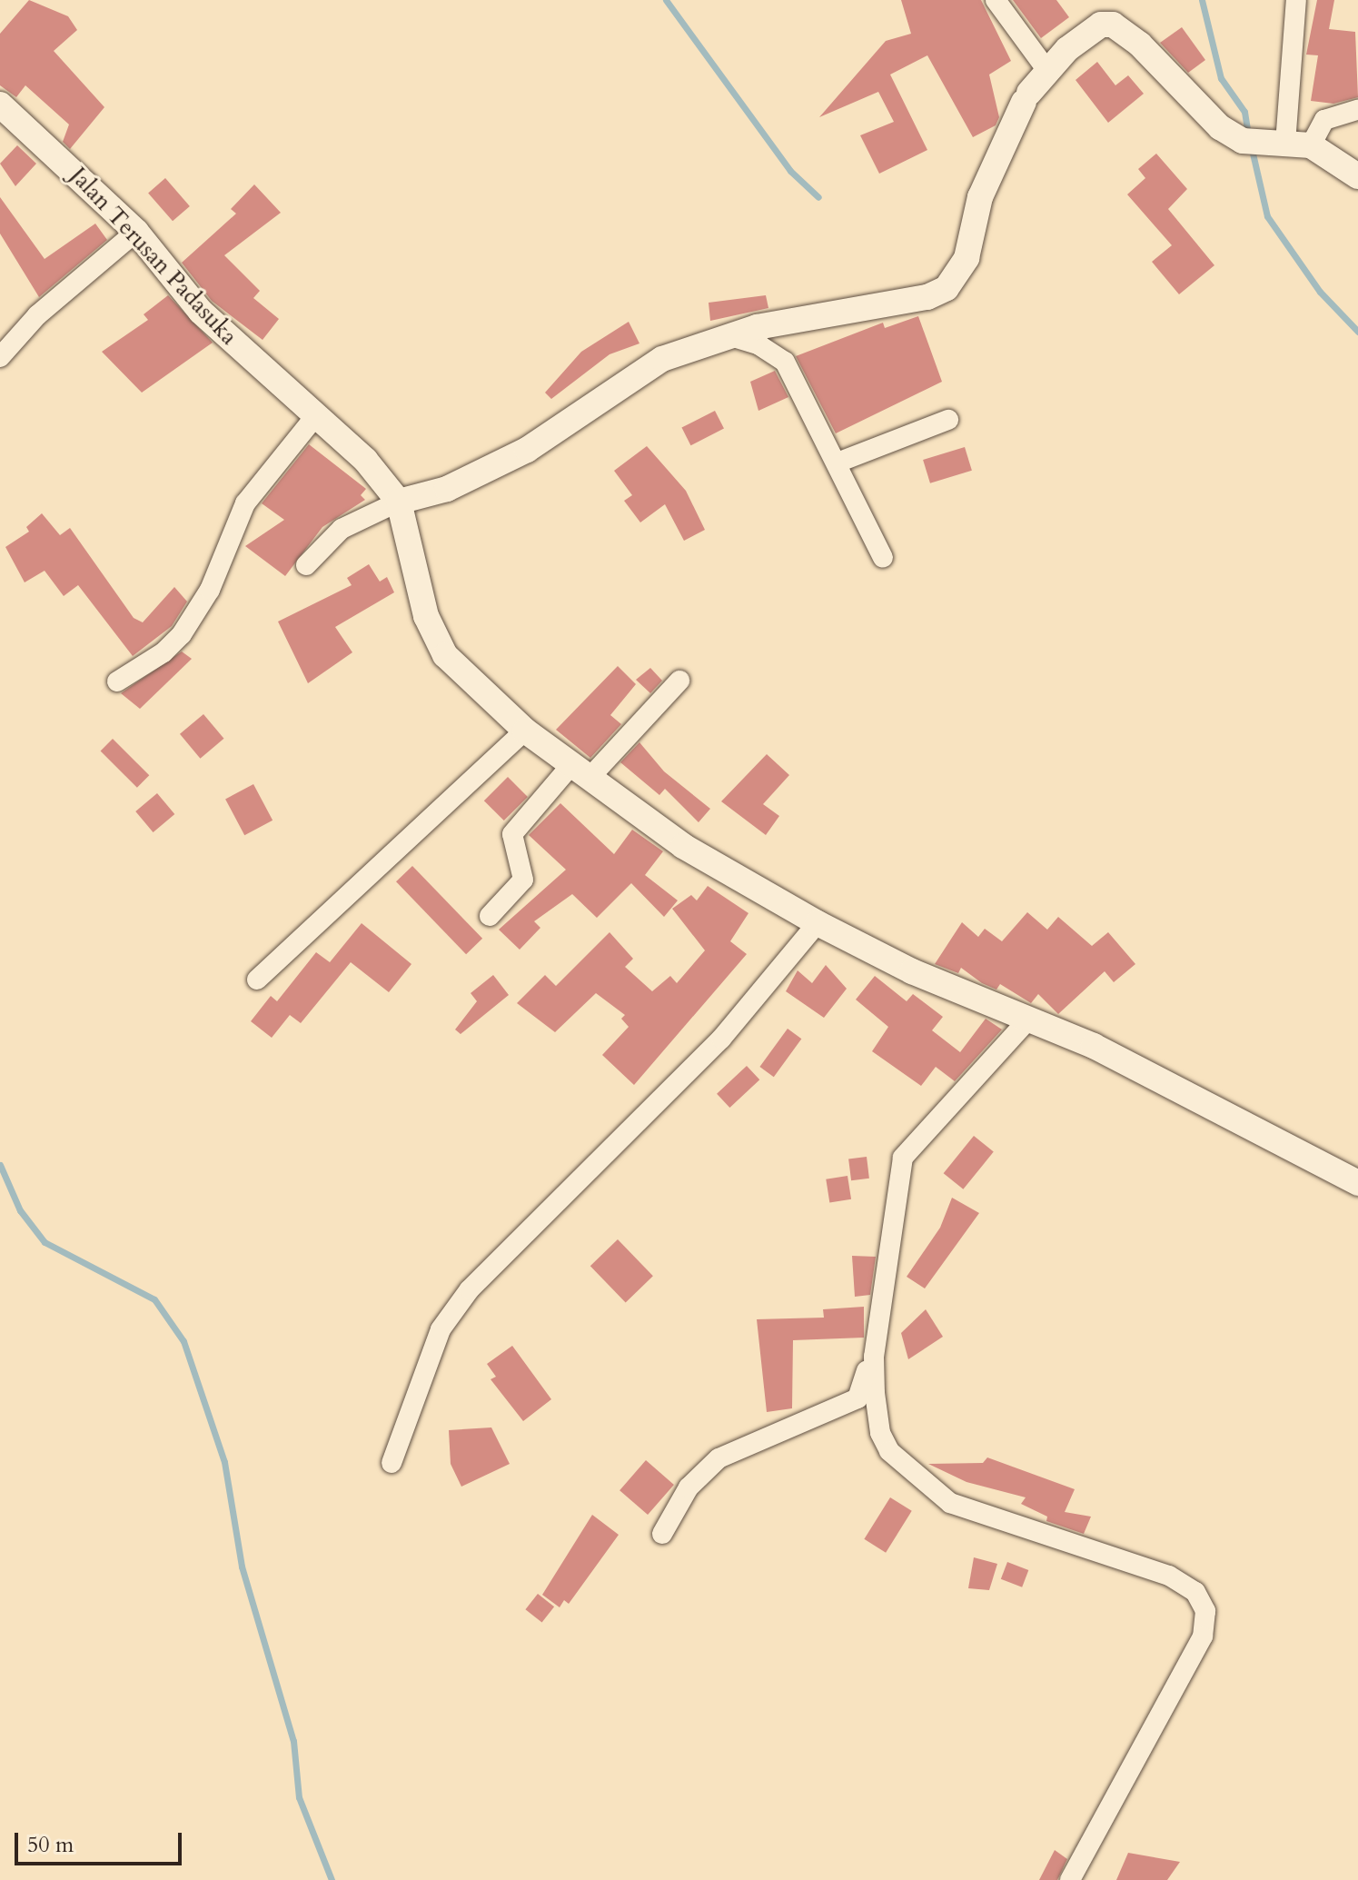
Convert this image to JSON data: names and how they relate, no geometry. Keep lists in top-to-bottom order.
{
  "streets": {
    "street": ["Jalan Terusan Padasuka"]
  },
  "scale_bar": "50 m"
}
